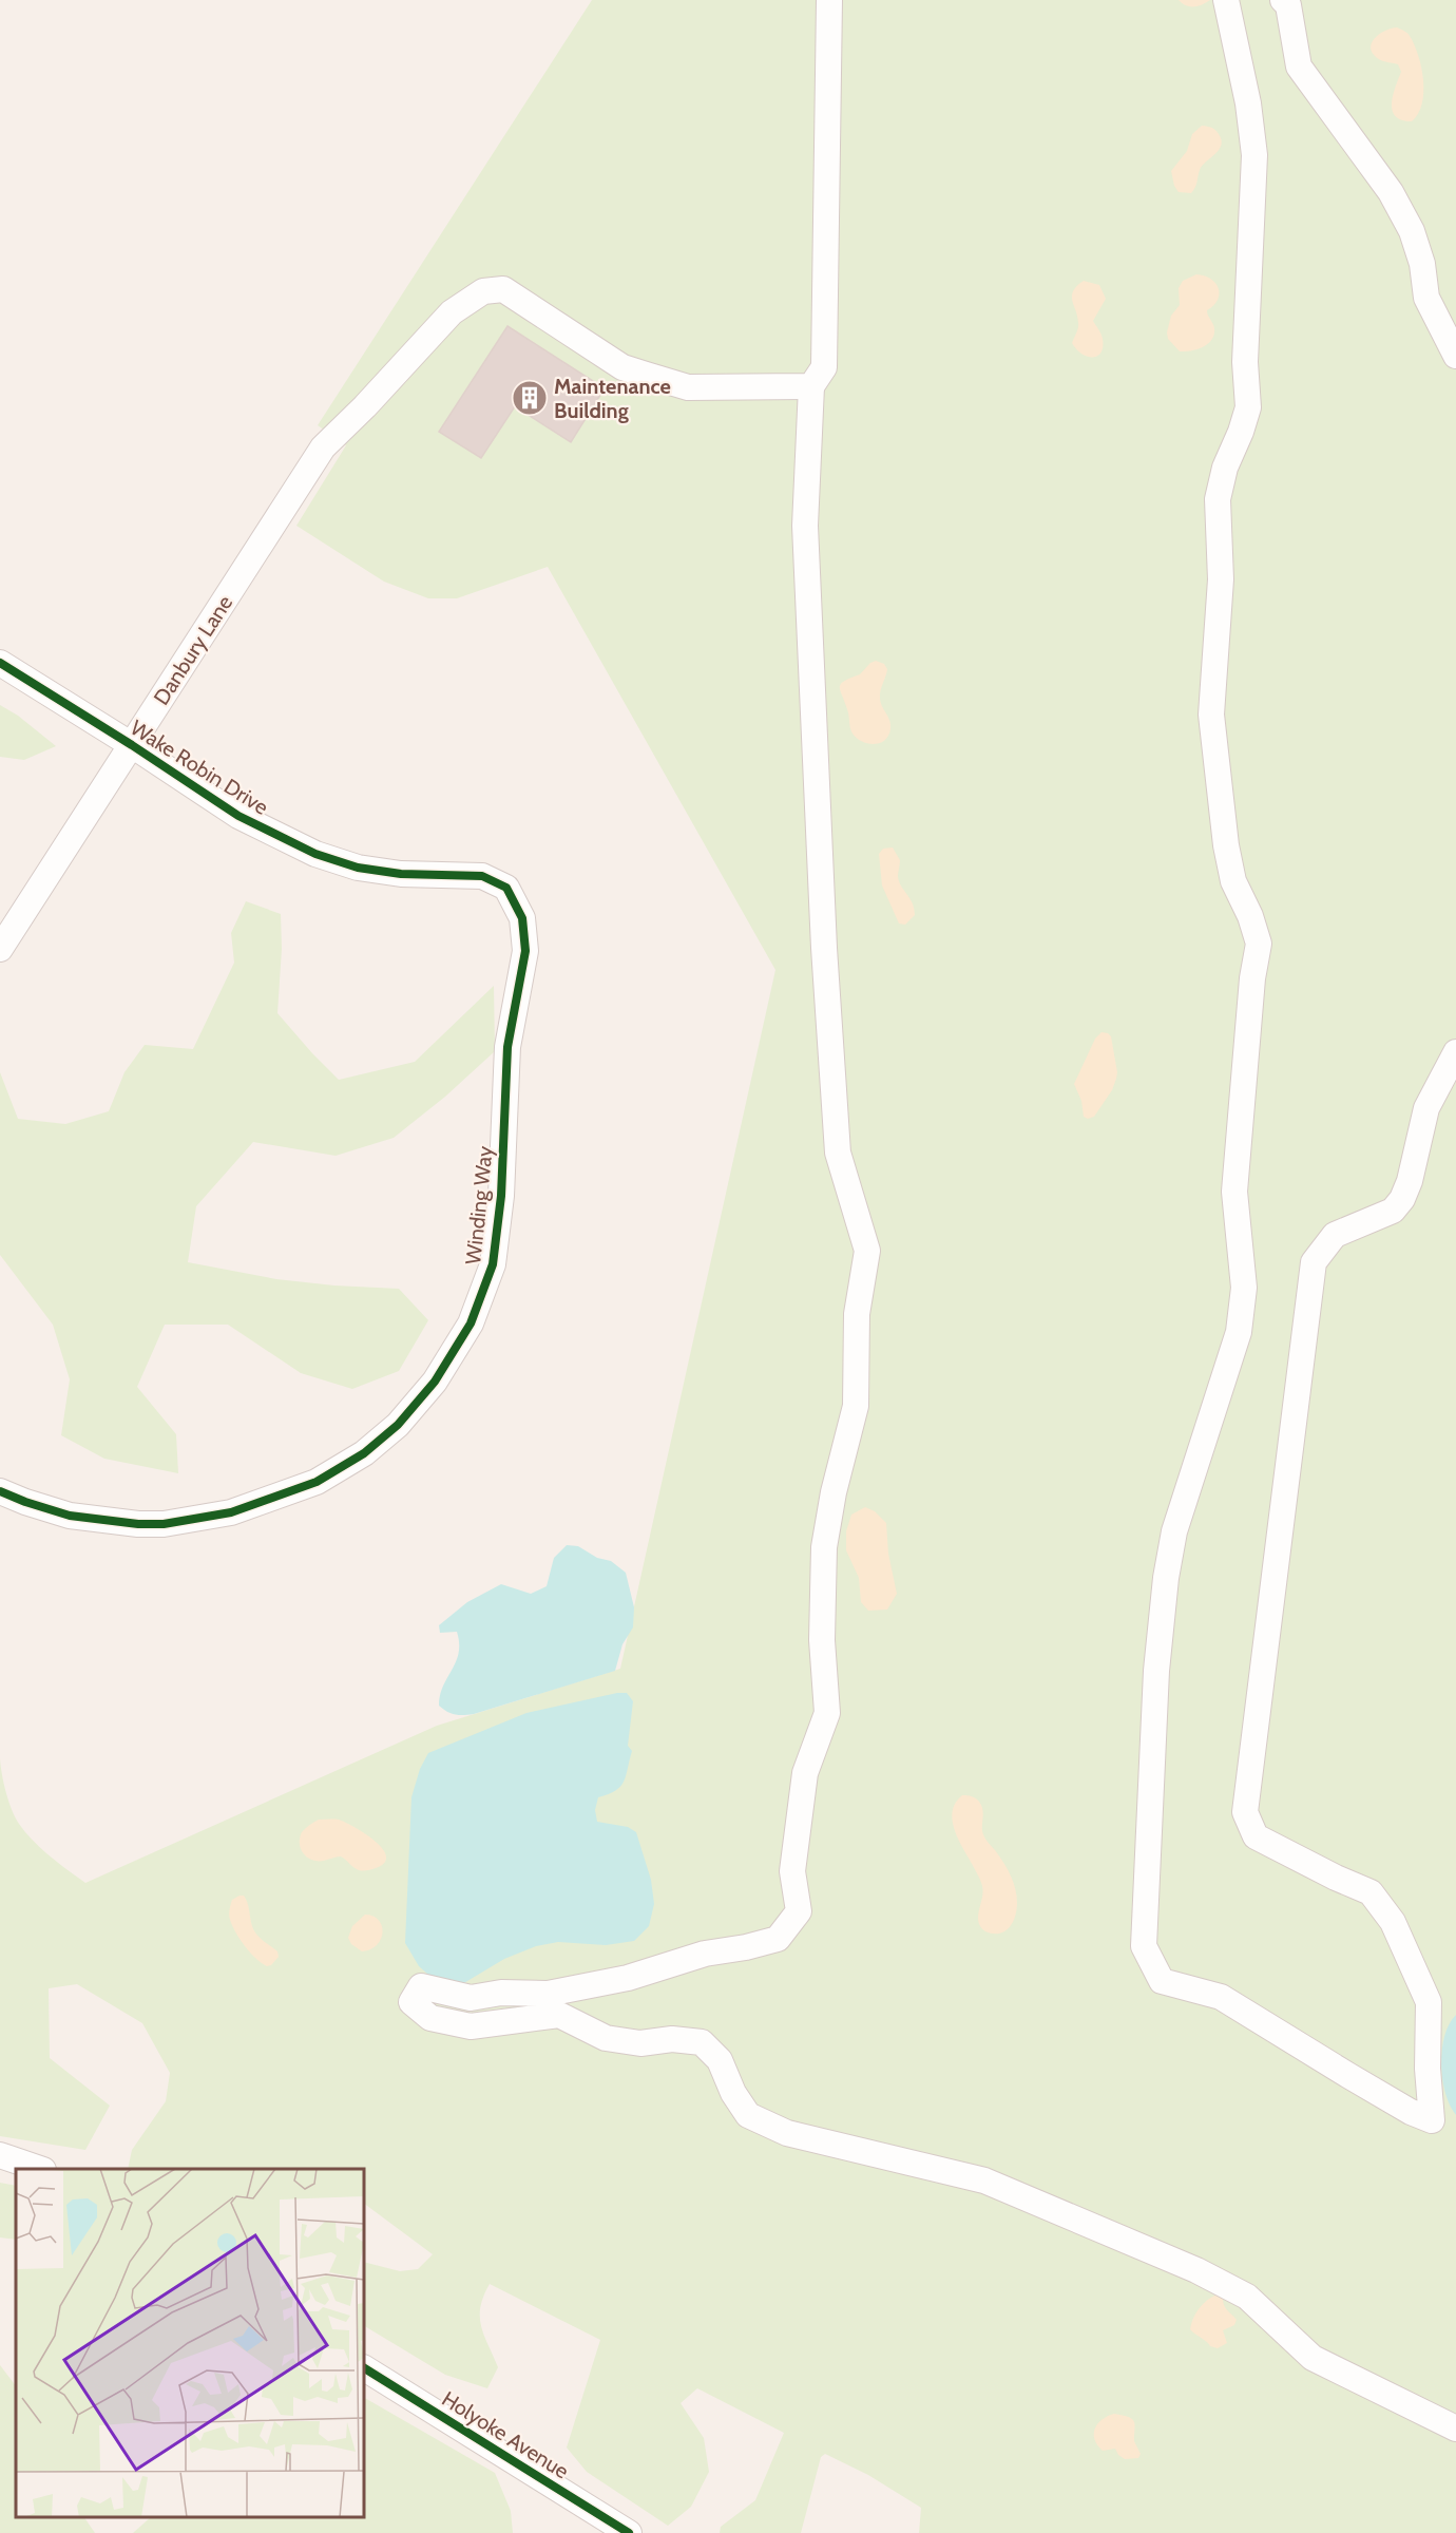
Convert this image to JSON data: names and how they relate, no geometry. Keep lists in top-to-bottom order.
{
  "streets": {
    "street": [
      "Danbury Lane",
      "Wake Robin Drive",
      "Winding Way",
      "Holyoke Avenue"
    ]
  },
  "crossings": [
    ["Danbury Lane", "Wake Robin Drive"],
    ["Wake Robin Drive", "Winding Way"]
  ],
  "places": {
    "building": ["Maintenance Building"]
  }
}
